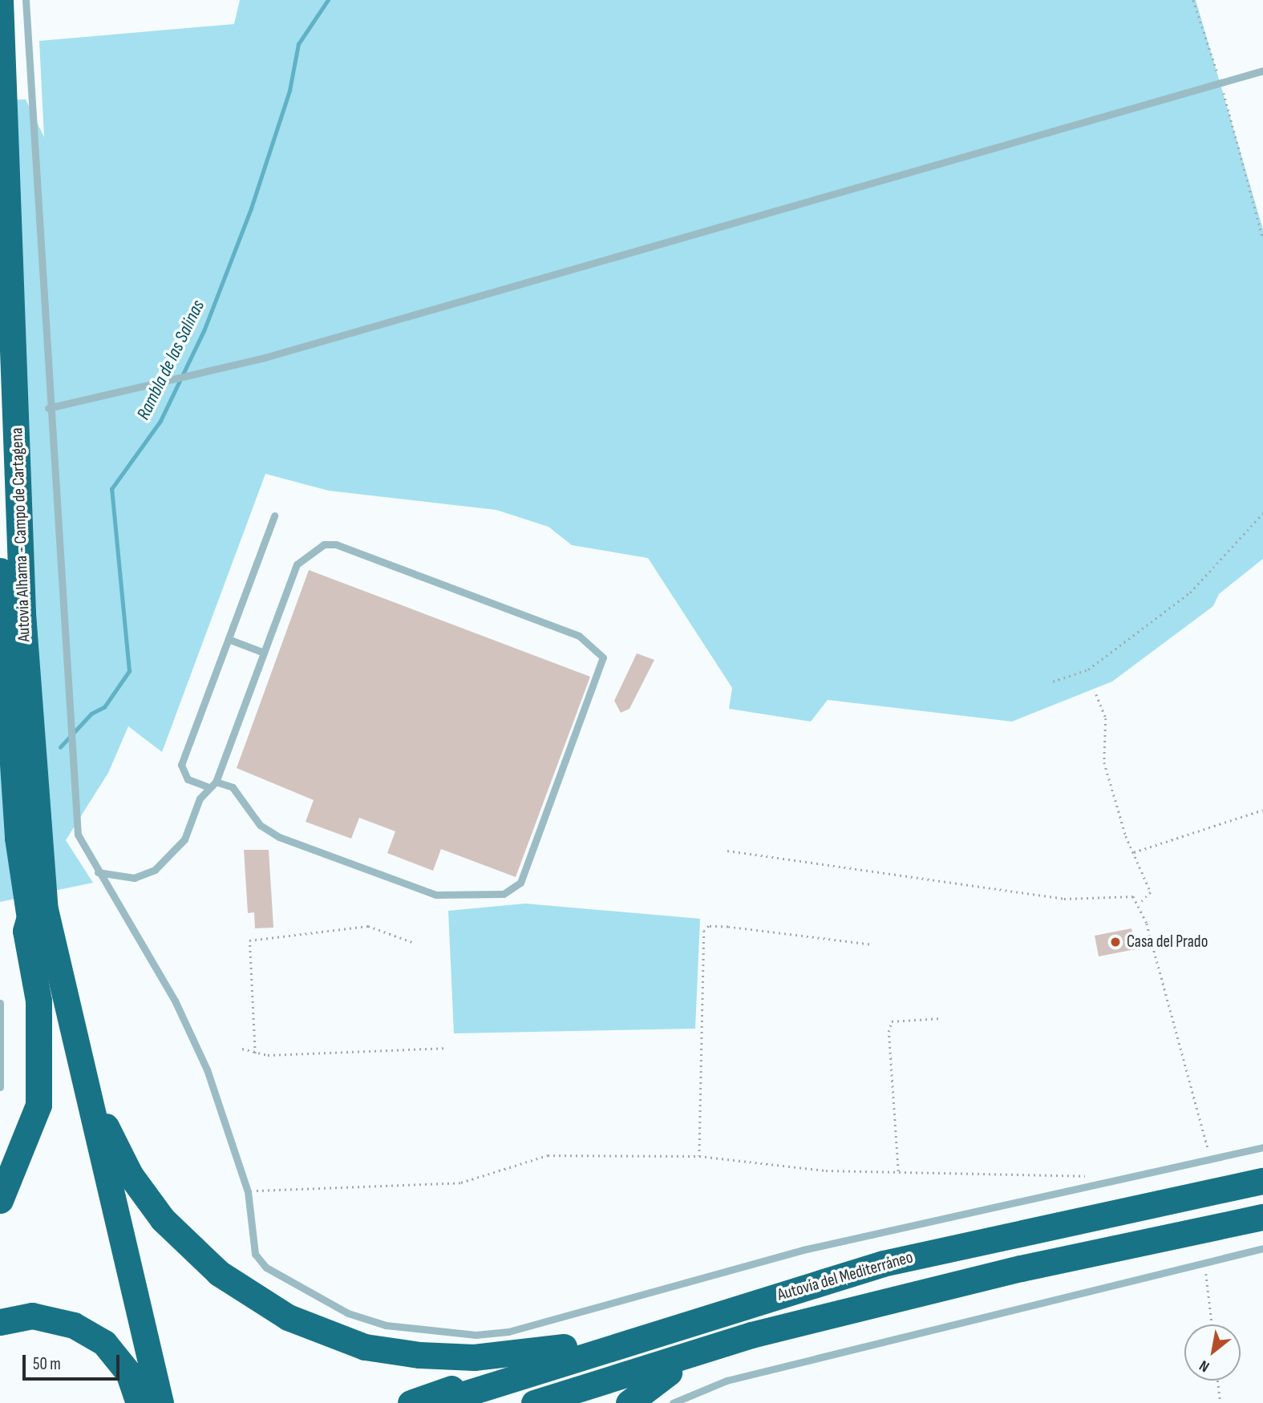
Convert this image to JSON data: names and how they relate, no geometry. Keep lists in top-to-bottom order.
{
  "streets": {
    "highway": ["Autovía Alhama - Campo de Cartagena", "Autovía del Mediterráneo"]
  },
  "water": ["Rambla de las Salinas"],
  "places": ["Casa del Prado"],
  "scale_bar": "50 m",
  "north": "bottom left"
}
